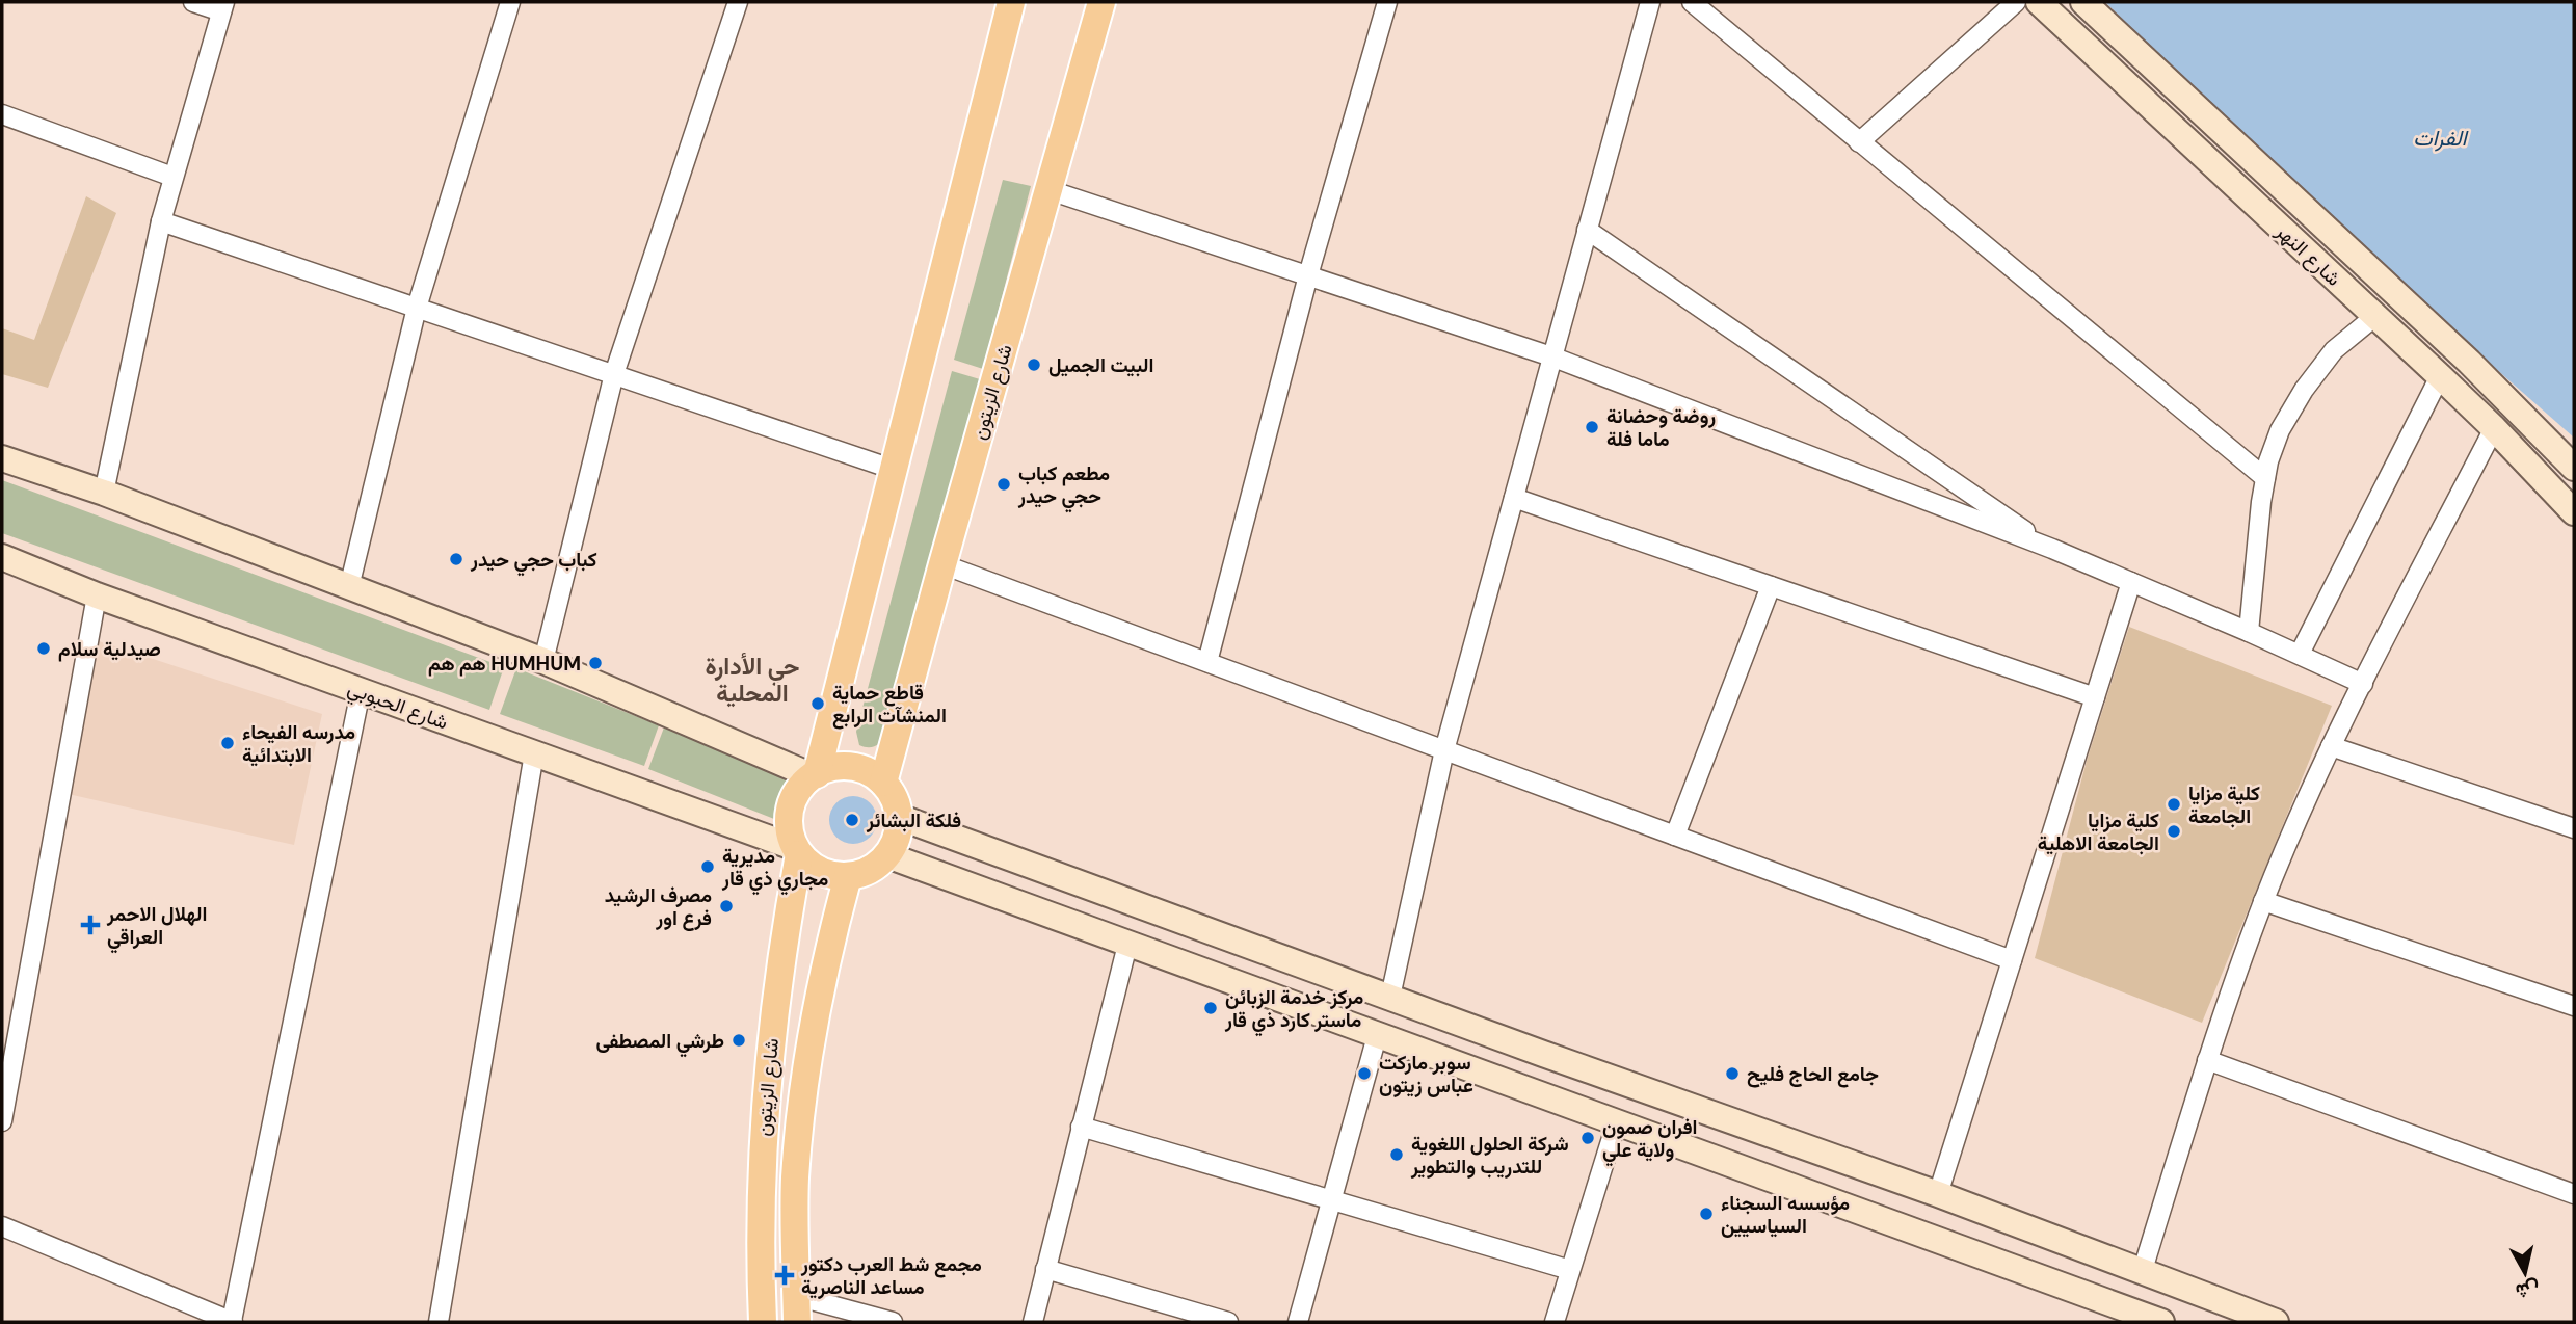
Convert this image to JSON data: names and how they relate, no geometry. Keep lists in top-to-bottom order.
{
  "streets": {
    "main road": ["شارع النهر", "شارع الزيتون", "شارع الحبوبي"]
  },
  "crossings": [
    ["شارع الزيتون", "شارع الحبوبي"]
  ],
  "districts": ["حي الأدارة المحلية"],
  "water": ["الفرات"],
  "places": {
    "other": [
      "البيت الجميل",
      "روضة وحضانة ماما فلة",
      "مطعم كباب حجي حيدر",
      "كباب حجي حيدر",
      "صيدلية سلام",
      "هم هم HUMHUM",
      "قاطع حماية المنشآت الرابع",
      "مدرسه الفيحاء الابتدائية",
      "كلية مزايا الجامعة",
      "فلكة البشائر",
      "كلية مزايا الجامعة الاهلية",
      "مديرية مجاري ذي قار",
      "مصرف الرشيد فرع اور",
      "مركز خدمة الزبائن ماستر كارد ذي قار",
      "طرشي المصطفى",
      "سوبر ماركت عباس زيتون",
      "جامع الحاج فليح",
      "افران صمون ولاية علي",
      "شركة الحلول اللغوية للتدريب والتطوير",
      "مؤسسه السجناء السياسيين"
    ],
    "health": ["الهلال الاحمر العراقي", "مجمع شط العرب دكتور مساعد الناصرية"]
  },
  "north": "bottom"
}
